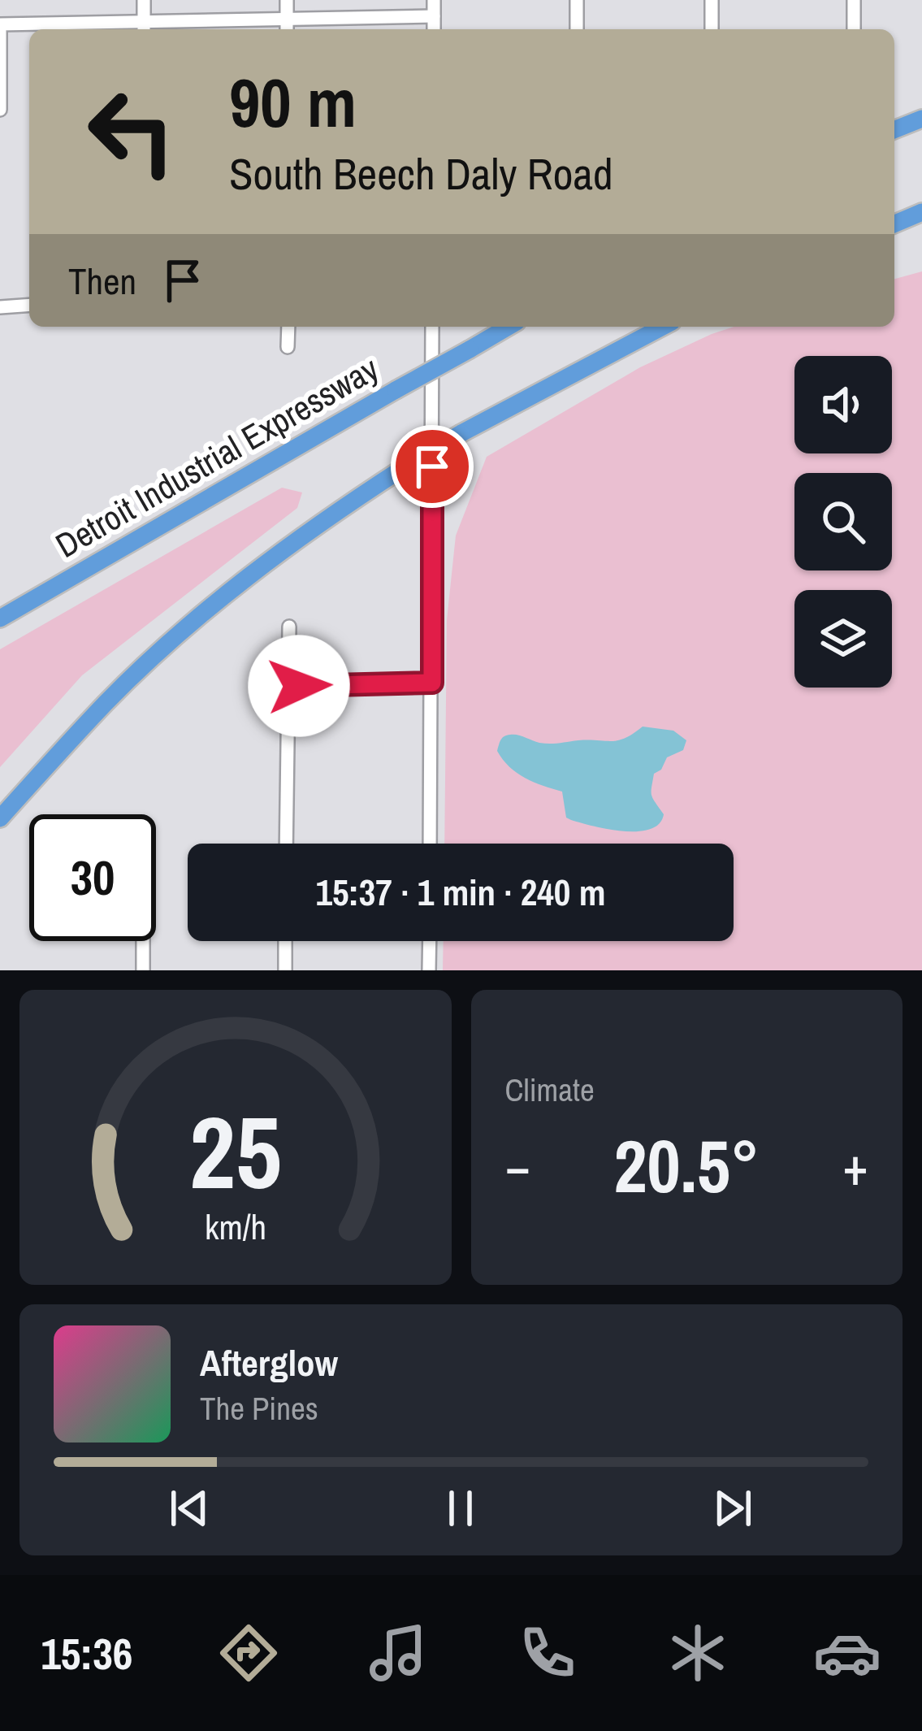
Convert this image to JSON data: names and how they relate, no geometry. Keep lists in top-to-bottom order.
{
  "streets": {
    "highway": ["Detroit Industrial Expressway"]
  },
  "page": {
    "turn": ["90 m", "South Beech Daly Road"],
    "then": "Then",
    "limit": "30",
    "trip": "15:37 · 1 min · 240 m",
    "tile": "Climate",
    "heat": ["−", "20.5°", "+"],
    "song": ["Afterglow", "The Pines"],
    "tabs": "15:36",
    "gauge": ["25", "km/h"]
  }
}
